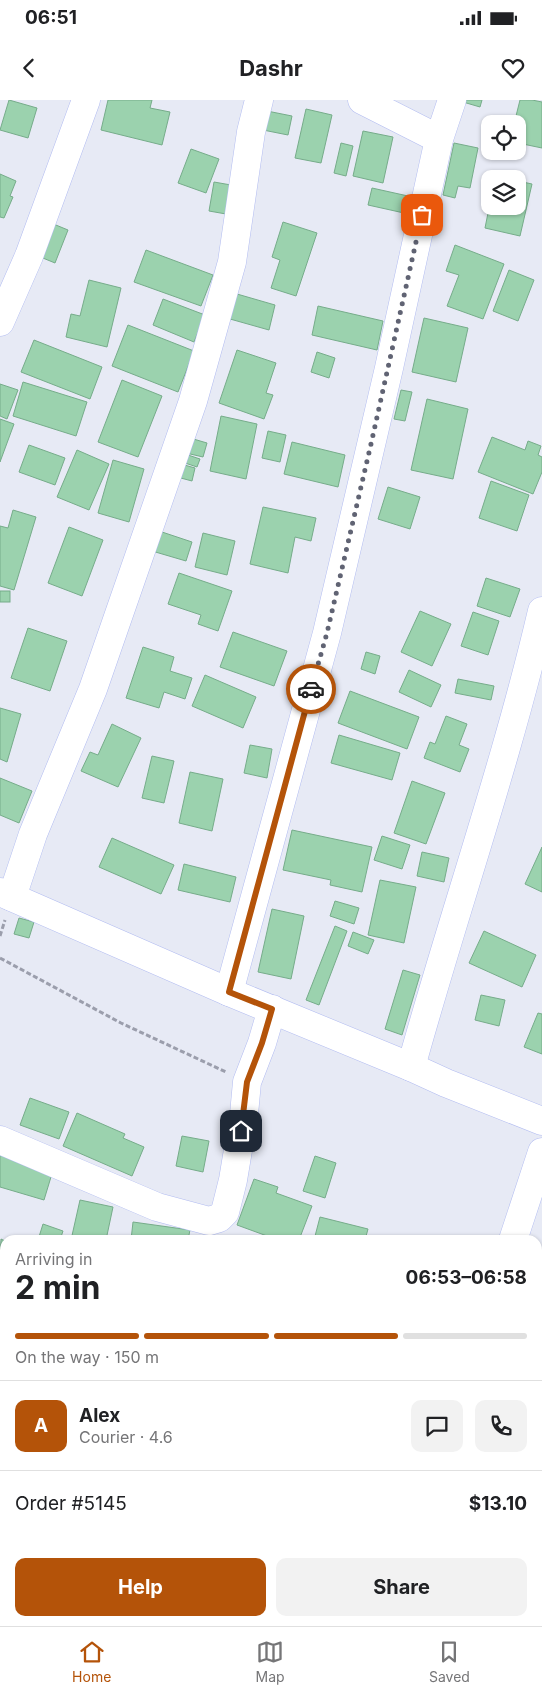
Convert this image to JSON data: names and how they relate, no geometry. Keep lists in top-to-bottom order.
{
  "page": {
    "status": "06:51",
    "header": "Dashr",
    "heading": ["2 min", "Arriving in", "06:53–06:58"],
    "panel": [
      "Alex",
      "Courier · 4.6",
      "Order #5145",
      "$13.10"
    ],
    "bar": "On the way · 150 m",
    "round": "A",
    "buttons": ["Help", "Share"],
    "tabs": ["Home", "Map", "Saved"]
  }
}
